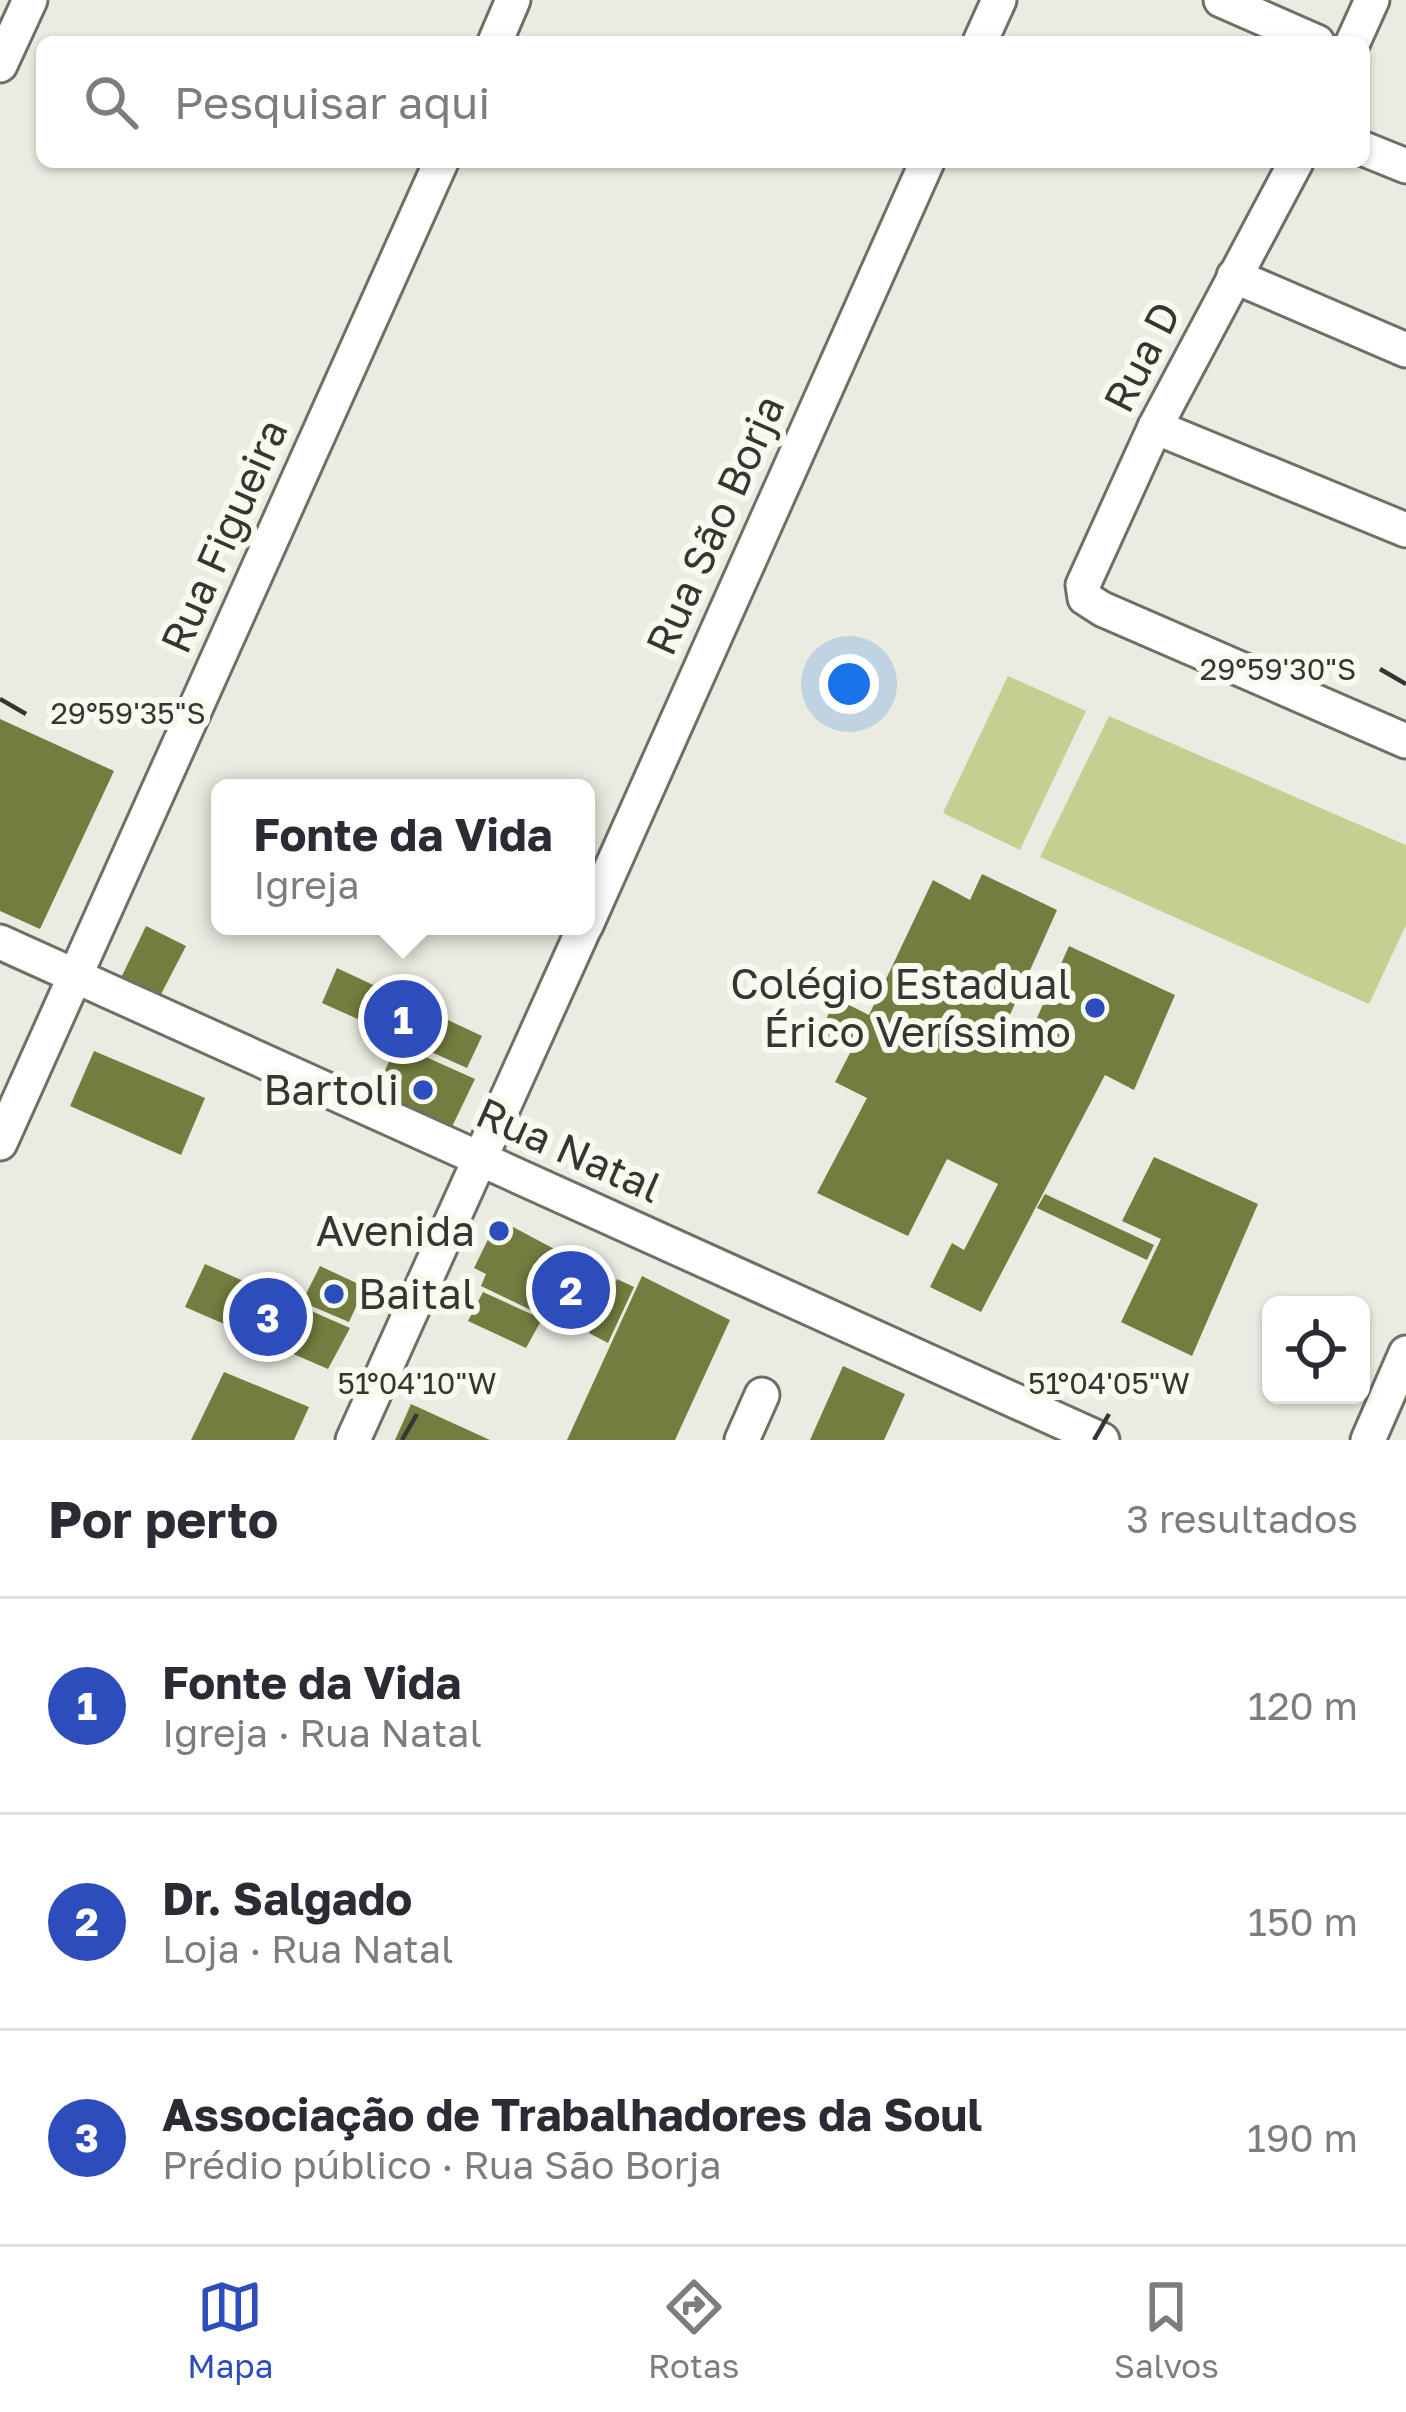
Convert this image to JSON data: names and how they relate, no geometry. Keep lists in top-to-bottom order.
{
  "streets": {
    "street": [
      "Rua D",
      "Rua São Borja",
      "Rua Figueira",
      "Rua Natal"
    ]
  },
  "crossings": [
    ["Rua São Borja", "Rua Natal"],
    ["Rua Figueira", "Rua Natal"]
  ],
  "places": [
    "Colégio Estadual Érico Veríssimo",
    "Bartoli",
    "Avenida",
    "Baital"
  ],
  "page": {
    "search": "Pesquisar aqui",
    "popup": ["Fonte da Vida", "Igreja"],
    "pins": ["1", "2", "3"],
    "heading": ["Por perto", "3 resultados"],
    "list": [
      {
        "mark": "1",
        "name": "Fonte da Vida",
        "note": "Igreja · Rua Natal",
        "value": "120 m"
      },
      {
        "mark": "2",
        "name": "Dr. Salgado",
        "note": "Loja · Rua Natal",
        "value": "150 m"
      },
      {
        "mark": "3",
        "name": "Associação de Trabalhadores da Soul",
        "note": "Prédio público · Rua São Borja",
        "value": "190 m"
      }
    ],
    "nav": ["Mapa", "Rotas", "Salvos"]
  },
  "coordinates": [
    "29°59'30\"S",
    "29°59'35\"S",
    "51°04'10\"W",
    "51°04'05\"W"
  ]
}
